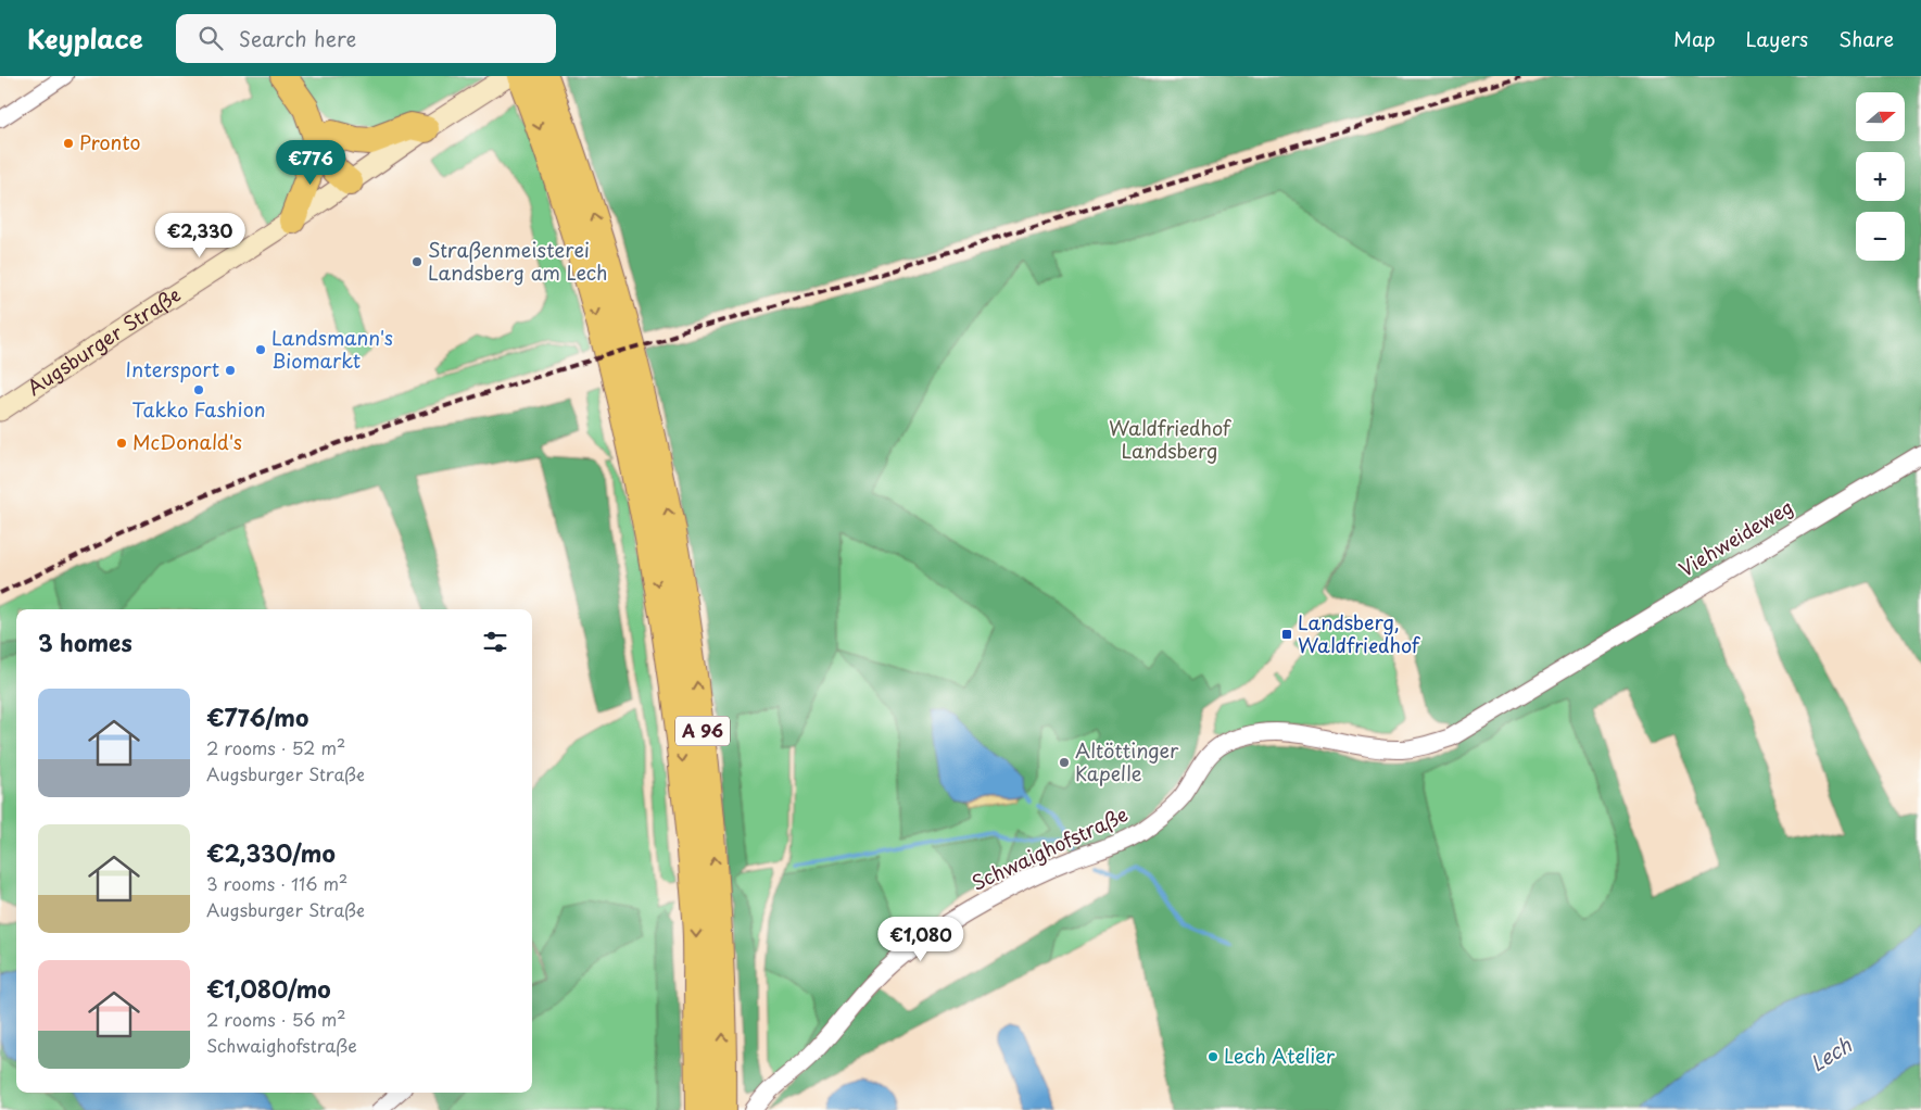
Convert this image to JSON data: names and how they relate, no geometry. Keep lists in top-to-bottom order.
{
  "streets": {
    "highway": ["A 96"],
    "main road": ["Augsburger Straße"],
    "street": ["Viehweideweg", "Schwaighofstraße"]
  },
  "crossings": [
    ["Viehweideweg", "Schwaighofstraße"]
  ],
  "water": ["Lech"],
  "parks": ["Waldfriedhof Landsberg"],
  "places": {
    "other": [
      "Pronto",
      "Straßenmeisterei Landsberg am Lech",
      "Landsmann's Biomarkt",
      "Intersport",
      "Takko Fashion",
      "McDonald's",
      "Altöttinger Kapelle",
      "Lech Atelier"
    ],
    "transit": ["Landsberg, Waldfriedhof"]
  },
  "north": "right",
  "page": {
    "header": "Keyplace",
    "search": "Search here",
    "nav": ["Map", "Layers", "Share"],
    "map_buttons": ["+", "−"],
    "price": ["€776", "€2,330", "€1,080"],
    "heading": "3 homes",
    "list": [
      {
        "name": "€776/mo",
        "note": "2 rooms · 52 m² · Augsburger Straße"
      },
      {
        "name": "€2,330/mo",
        "note": "3 rooms · 116 m² · Augsburger Straße"
      },
      {
        "name": "€1,080/mo",
        "note": "2 rooms · 56 m² · Schwaighofstraße"
      }
    ]
  }
}
